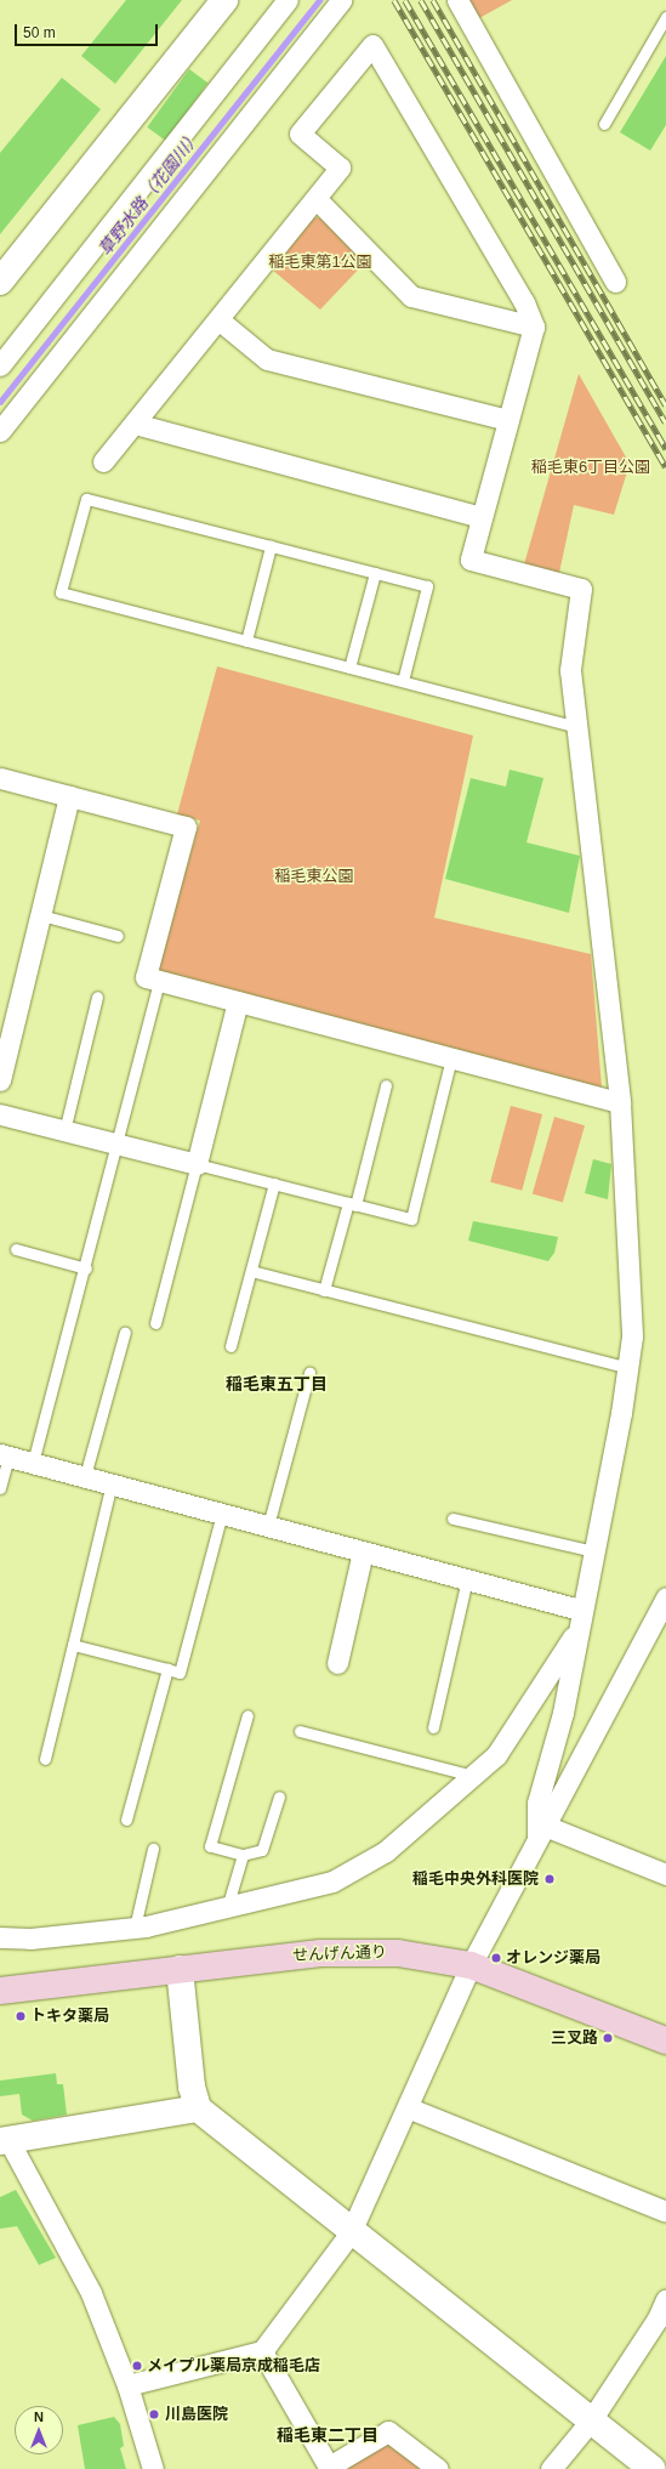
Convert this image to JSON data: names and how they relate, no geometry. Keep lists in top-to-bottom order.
{
  "streets": {
    "main road": ["せんげん通り"]
  },
  "districts": ["稲毛東五丁目", "稲毛東二丁目"],
  "water": ["草野水路（花園川）"],
  "parks": ["稲毛東第1公園", "稲毛東6丁目公園", "稲毛東公園"],
  "places": [
    "稲毛中央外科医院",
    "オレンジ薬局",
    "トキタ薬局",
    "三叉路",
    "メイプル薬局京成稲毛店",
    "川島医院"
  ],
  "scale_bar": "50 m",
  "north": "top"
}
